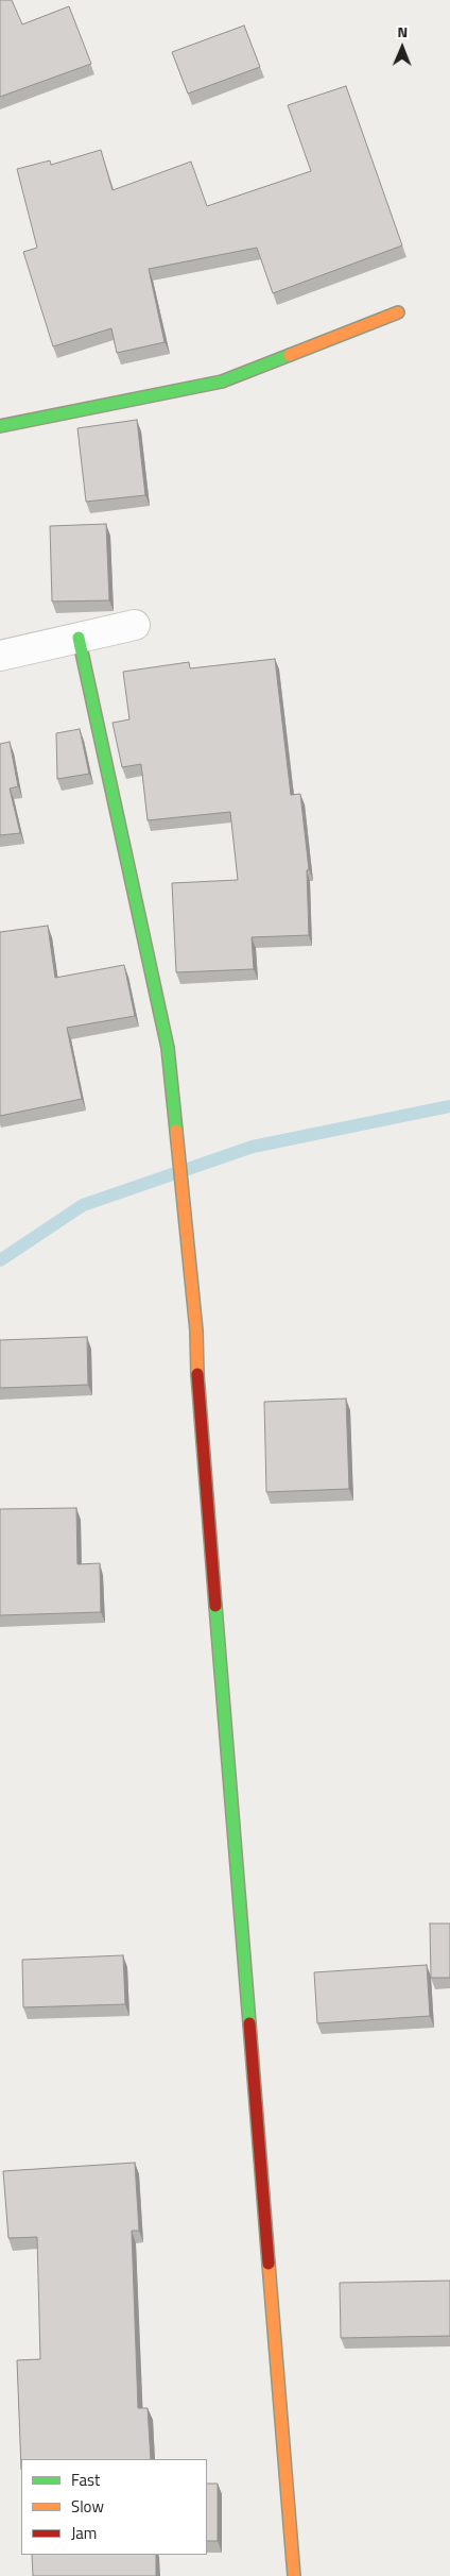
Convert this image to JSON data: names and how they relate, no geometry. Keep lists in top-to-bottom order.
{
  "legend": ["Fast", "Slow", "Jam"],
  "north": "top"
}
